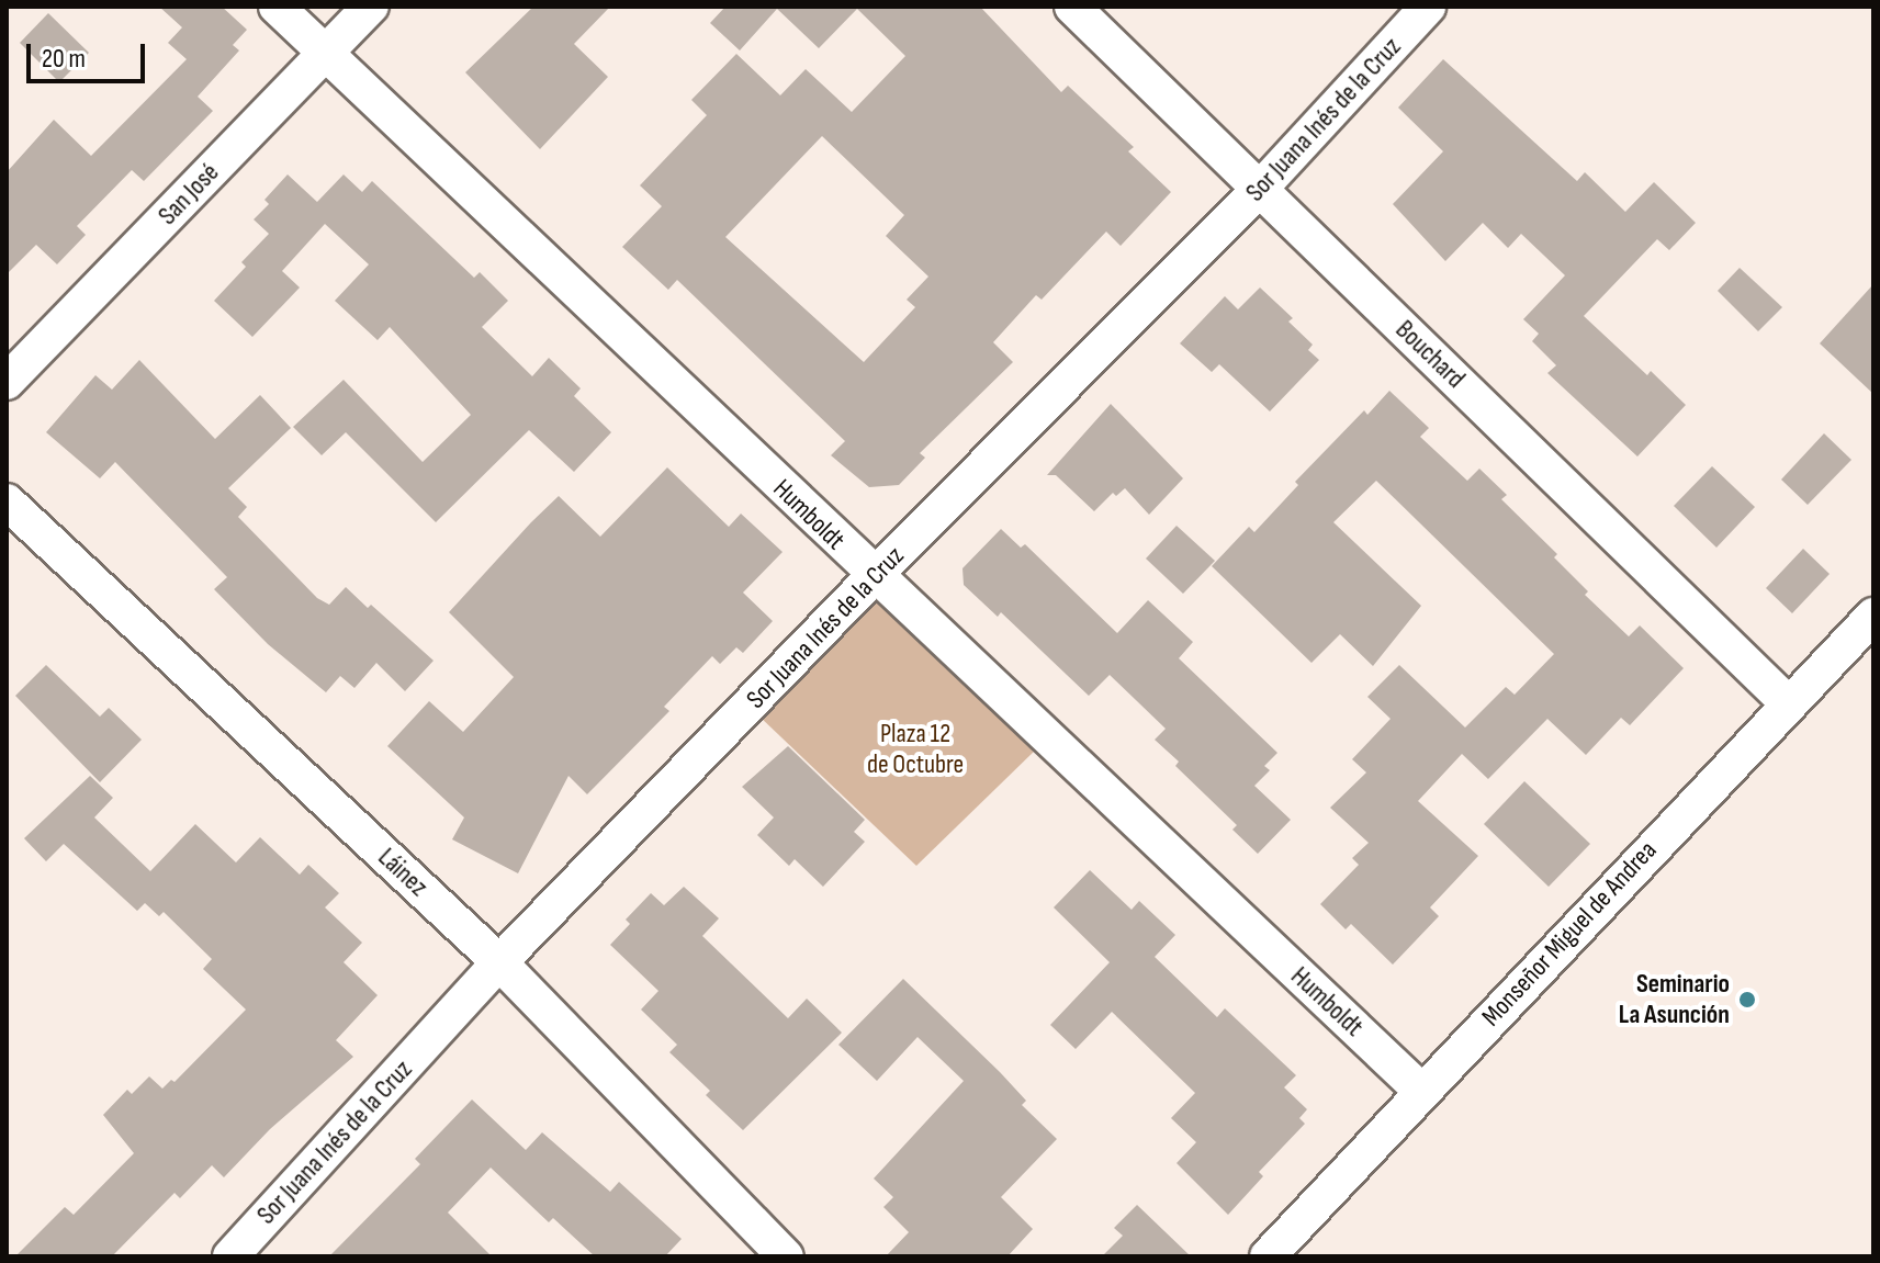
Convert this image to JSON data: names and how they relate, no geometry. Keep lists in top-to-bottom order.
{
  "streets": {
    "street": [
      "Sor Juana Inés de la Cruz",
      "San José",
      "Bouchard",
      "Humboldt",
      "Láinez",
      "Monseñor Miguel de Andrea"
    ]
  },
  "crossings": [
    ["Sor Juana Inés de la Cruz", "Bouchard"],
    ["Sor Juana Inés de la Cruz", "Humboldt"],
    ["Sor Juana Inés de la Cruz", "Láinez"],
    ["San José", "Humboldt"],
    ["Bouchard", "Monseñor Miguel de Andrea"],
    ["Humboldt", "Monseñor Miguel de Andrea"]
  ],
  "parks": ["Plaza 12 de Octubre"],
  "places": ["Seminario La Asunción"],
  "scale_bar": "20 m"
}
